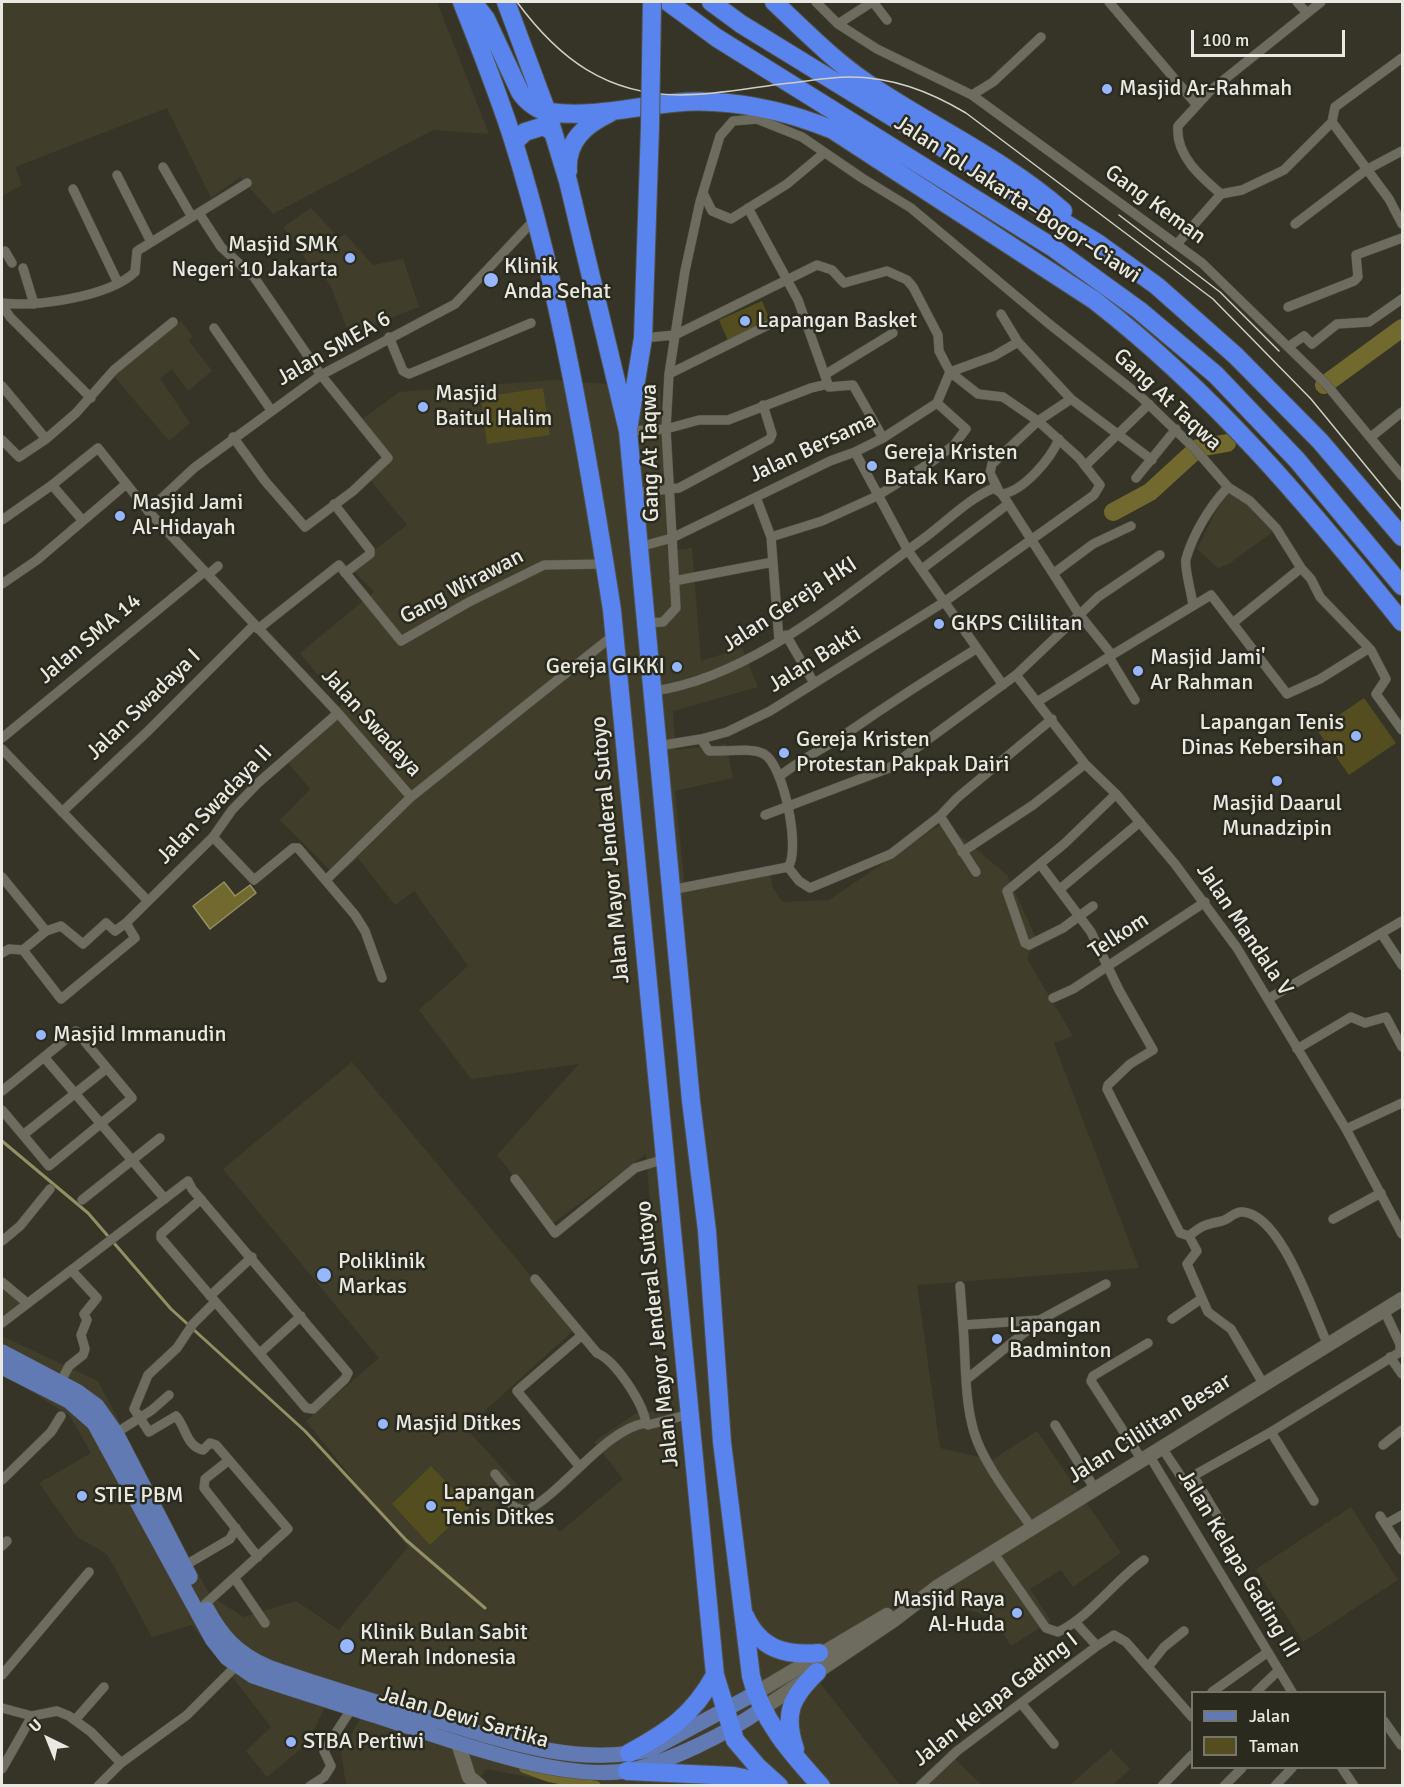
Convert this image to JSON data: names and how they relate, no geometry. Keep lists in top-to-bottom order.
{
  "streets": {
    "highway": ["Jalan Tol Jakarta–Bogor–Ciawi", "Jalan Mayor Jenderal Sutoyo"],
    "main road": ["Jalan Cililitan Besar", "Jalan Dewi Sartika"],
    "street": [
      "Gang Keman",
      "Jalan SMEA 6",
      "Gang At Taqwa",
      "Jalan Bersama",
      "Gang Wirawan",
      "Jalan Gereja HKI",
      "Jalan SMA 14",
      "Jalan Bakti",
      "Jalan Swadaya I",
      "Jalan Swadaya",
      "Jalan Swadaya II",
      "Jalan Mandala V",
      "Telkom",
      "Jalan Kelapa Gading III",
      "Jalan Kelapa Gading I"
    ]
  },
  "crossings": [
    ["Jalan SMEA 6", "Jalan Swadaya"],
    ["Jalan SMEA 6", "Jalan Mayor Jenderal Sutoyo"],
    ["Gang At Taqwa", "Jalan Bersama"],
    ["Gang Wirawan", "Jalan Swadaya I"],
    ["Gang Wirawan", "Jalan Mayor Jenderal Sutoyo"],
    ["Jalan SMA 14", "Jalan Swadaya"],
    ["Jalan Swadaya I", "Jalan Swadaya"],
    ["Jalan Swadaya", "Jalan Swadaya II"],
    ["Jalan Swadaya", "Jalan Mayor Jenderal Sutoyo"],
    ["Jalan Mayor Jenderal Sutoyo", "Jalan Cililitan Besar"],
    ["Jalan Mayor Jenderal Sutoyo", "Jalan Dewi Sartika"],
    ["Jalan Mandala V", "Telkom"],
    ["Jalan Cililitan Besar", "Jalan Kelapa Gading III"],
    ["Jalan Cililitan Besar", "Jalan Dewi Sartika"]
  ],
  "places": [
    "Masjid Ar-Rahmah",
    "Masjid SMK Negeri 10 Jakarta",
    "Klinik Anda Sehat",
    "Lapangan Basket",
    "Masjid Baitul Halim",
    "Gereja Kristen Batak Karo",
    "Masjid Jami Al-Hidayah",
    "GKPS Cililitan",
    "Gereja GIKKI",
    "Masjid Jami' Ar Rahman",
    "Lapangan Tenis Dinas Kebersihan",
    "Gereja Kristen Protestan Pakpak Dairi",
    "Masjid Daarul Munadzipin",
    "Masjid Immanudin",
    "Poliklinik Markas",
    "Lapangan Badminton",
    "Masjid Ditkes",
    "STIE PBM",
    "Lapangan Tenis Ditkes",
    "Masjid Raya Al-Huda",
    "Klinik Bulan Sabit Merah Indonesia",
    "STBA Pertiwi"
  ],
  "legend": ["Jalan", "Taman"],
  "scale_bar": "100 m",
  "north": "top left"
}
